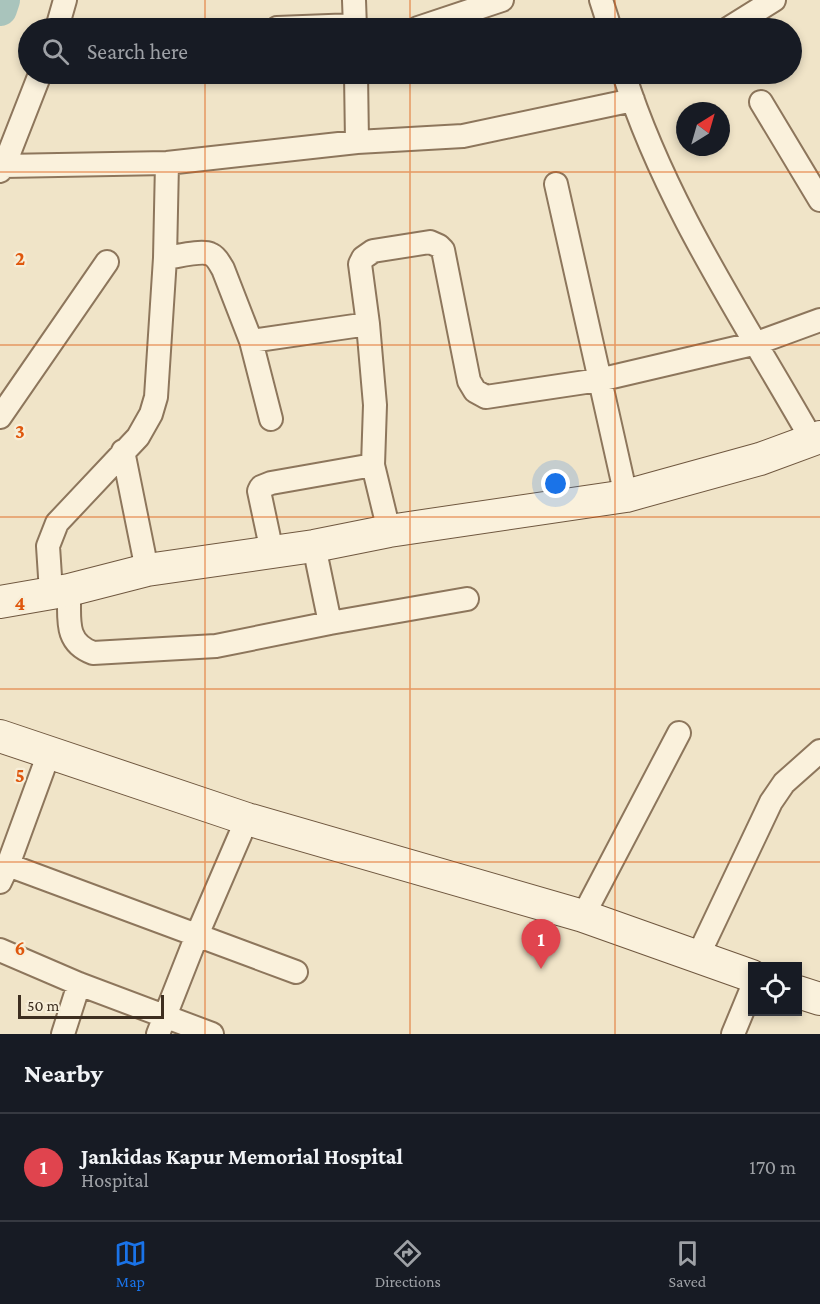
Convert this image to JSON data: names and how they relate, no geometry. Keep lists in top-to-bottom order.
{
  "scale_bar": "50 m",
  "north": "top right",
  "page": {
    "search": "Search here",
    "pins": "1",
    "scale": "50 m",
    "heading": "Nearby",
    "list": [
      {
        "mark": "1",
        "name": "Jankidas Kapur Memorial Hospital",
        "note": "Hospital",
        "value": "170 m"
      }
    ],
    "nav": ["Map", "Directions", "Saved"]
  },
  "grid": {
    "rows": [
      "2",
      "3",
      "4",
      "5",
      "6"
    ]
  }
}
